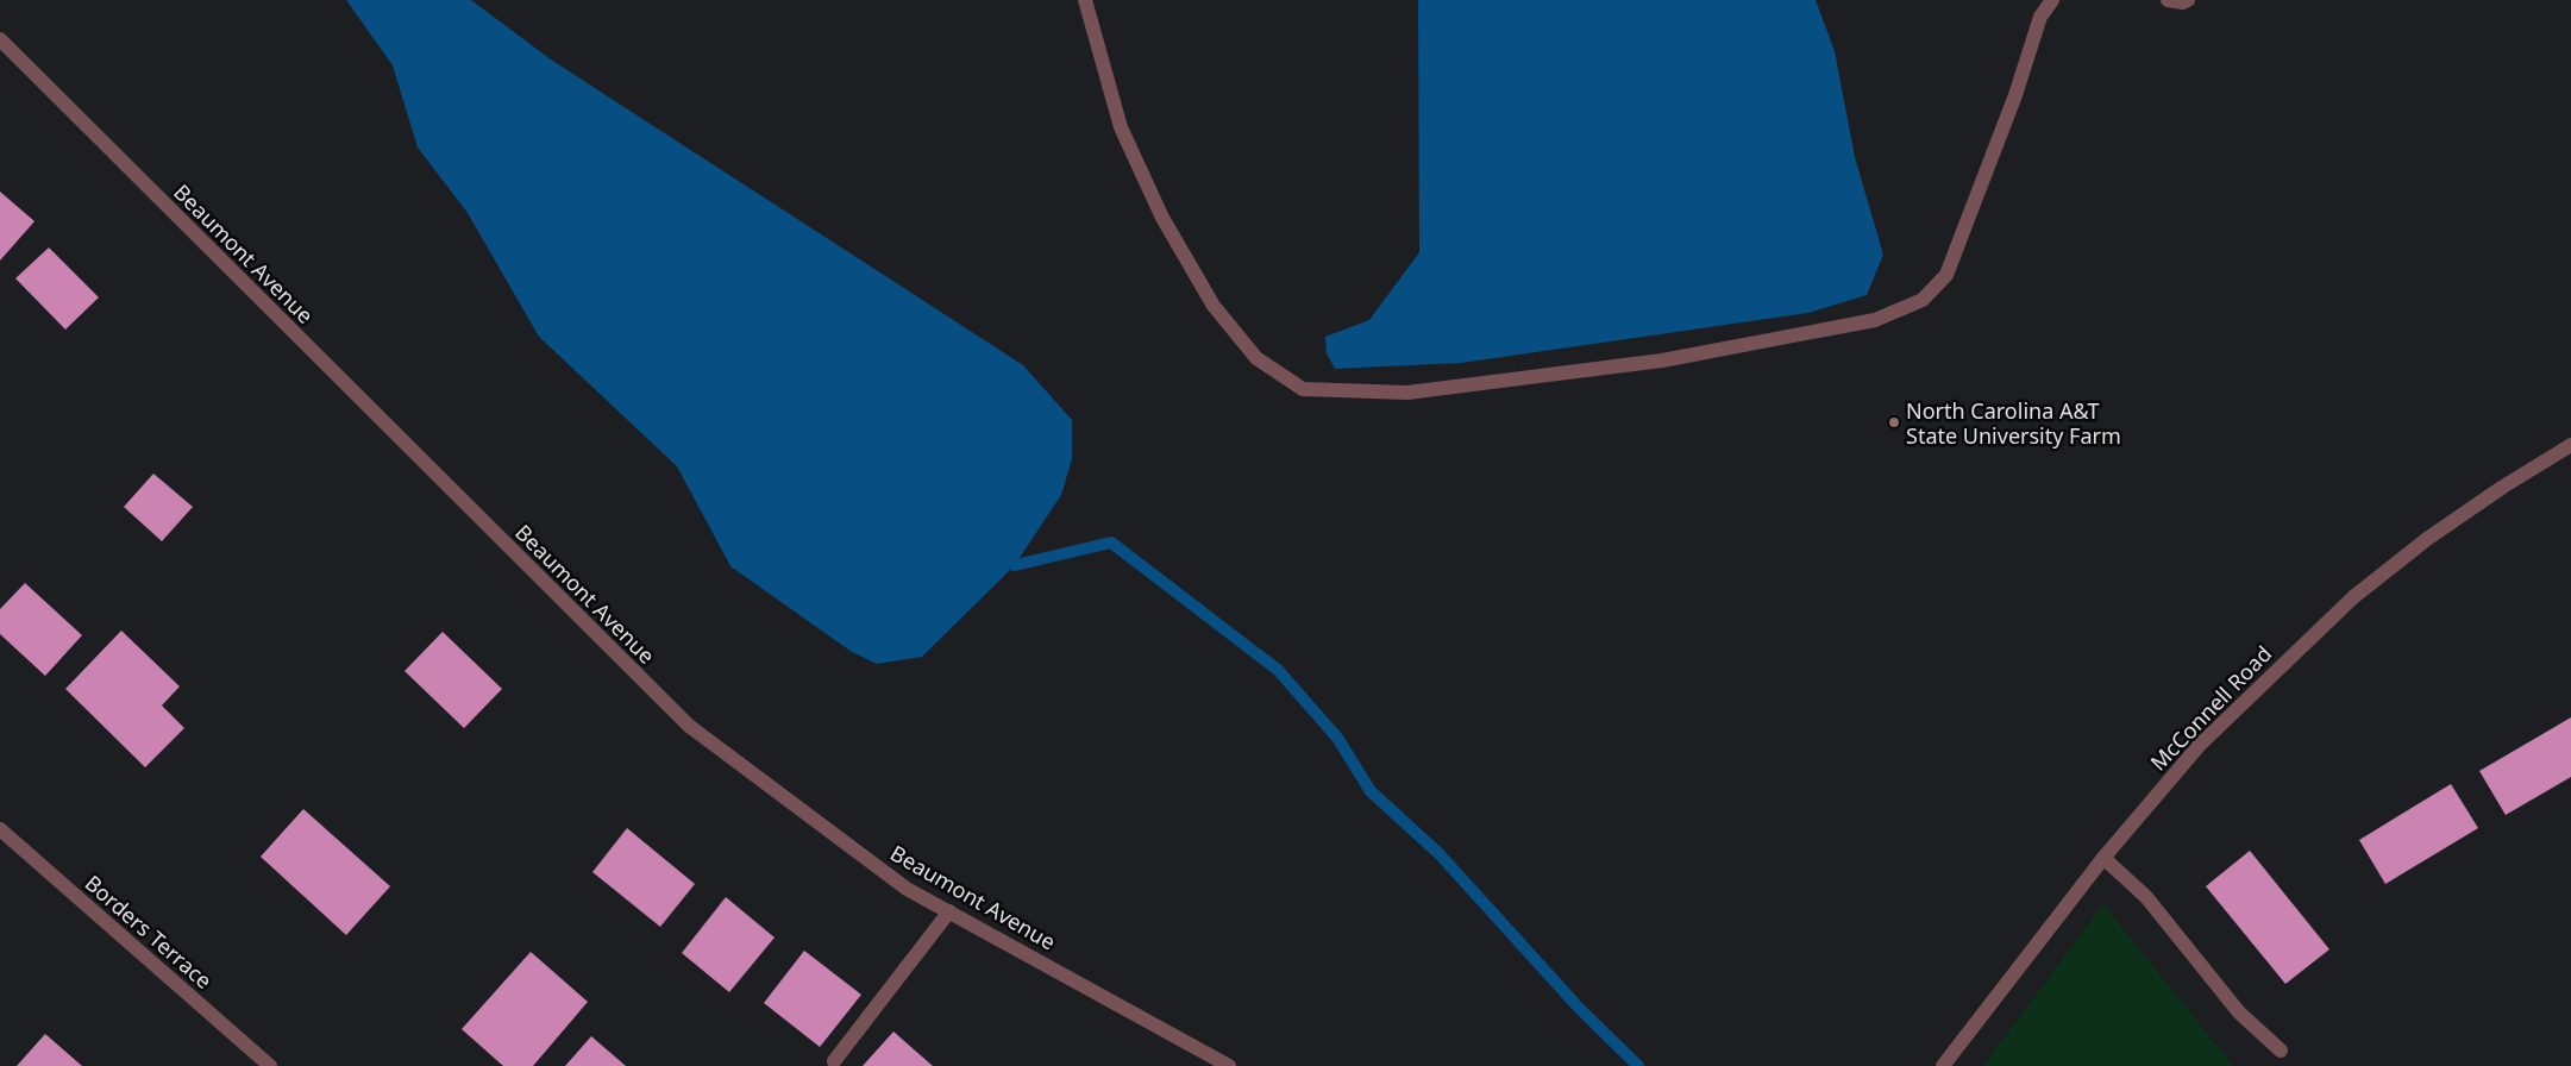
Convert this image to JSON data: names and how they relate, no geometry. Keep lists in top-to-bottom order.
{
  "streets": {
    "street": ["Beaumont Avenue", "McConnell Road", "Borders Terrace"]
  },
  "places": ["North Carolina A&T State University Farm"]
}
